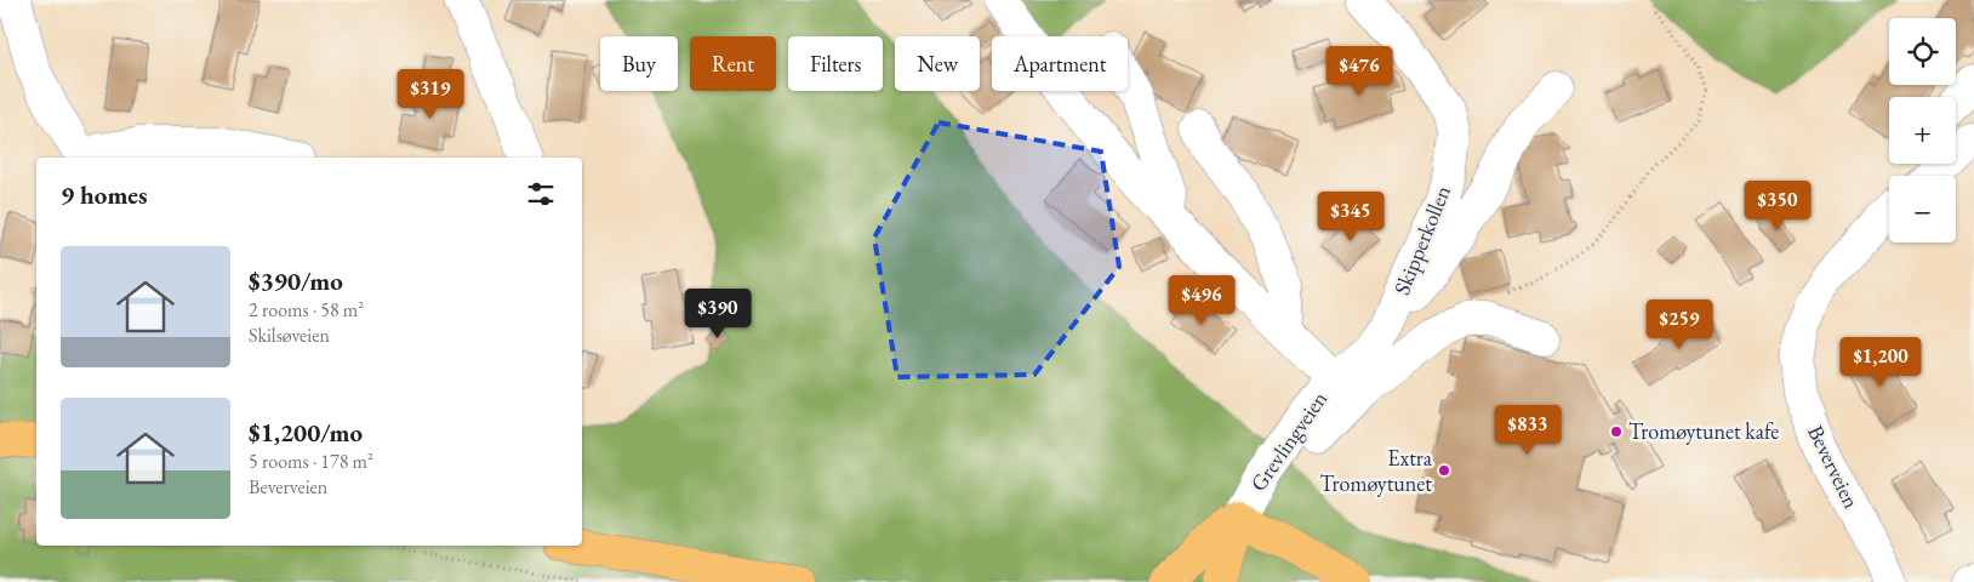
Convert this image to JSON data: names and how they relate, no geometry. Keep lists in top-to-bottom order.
{
  "streets": {
    "street": ["Skipperkollen", "Grevlingveien", "Beverveien"]
  },
  "crossings": [
    ["Skipperkollen", "Grevlingveien"]
  ],
  "places": ["Tromøytunet kafe", "Extra Tromøytunet"],
  "page": {
    "map_buttons": ["+", "−"],
    "chip": [
      "Buy",
      "Rent",
      "Filters",
      "New",
      "Apartment"
    ],
    "price": [
      "$476",
      "$319",
      "$350",
      "$345",
      "$496",
      "$390",
      "$259",
      "$1,200",
      "$833"
    ],
    "heading": "9 homes",
    "list": [
      {
        "name": "$390/mo",
        "note": "2 rooms · 58 m² · Skilsøveien"
      },
      {
        "name": "$1,200/mo",
        "note": "5 rooms · 178 m² · Beverveien"
      }
    ]
  }
}
